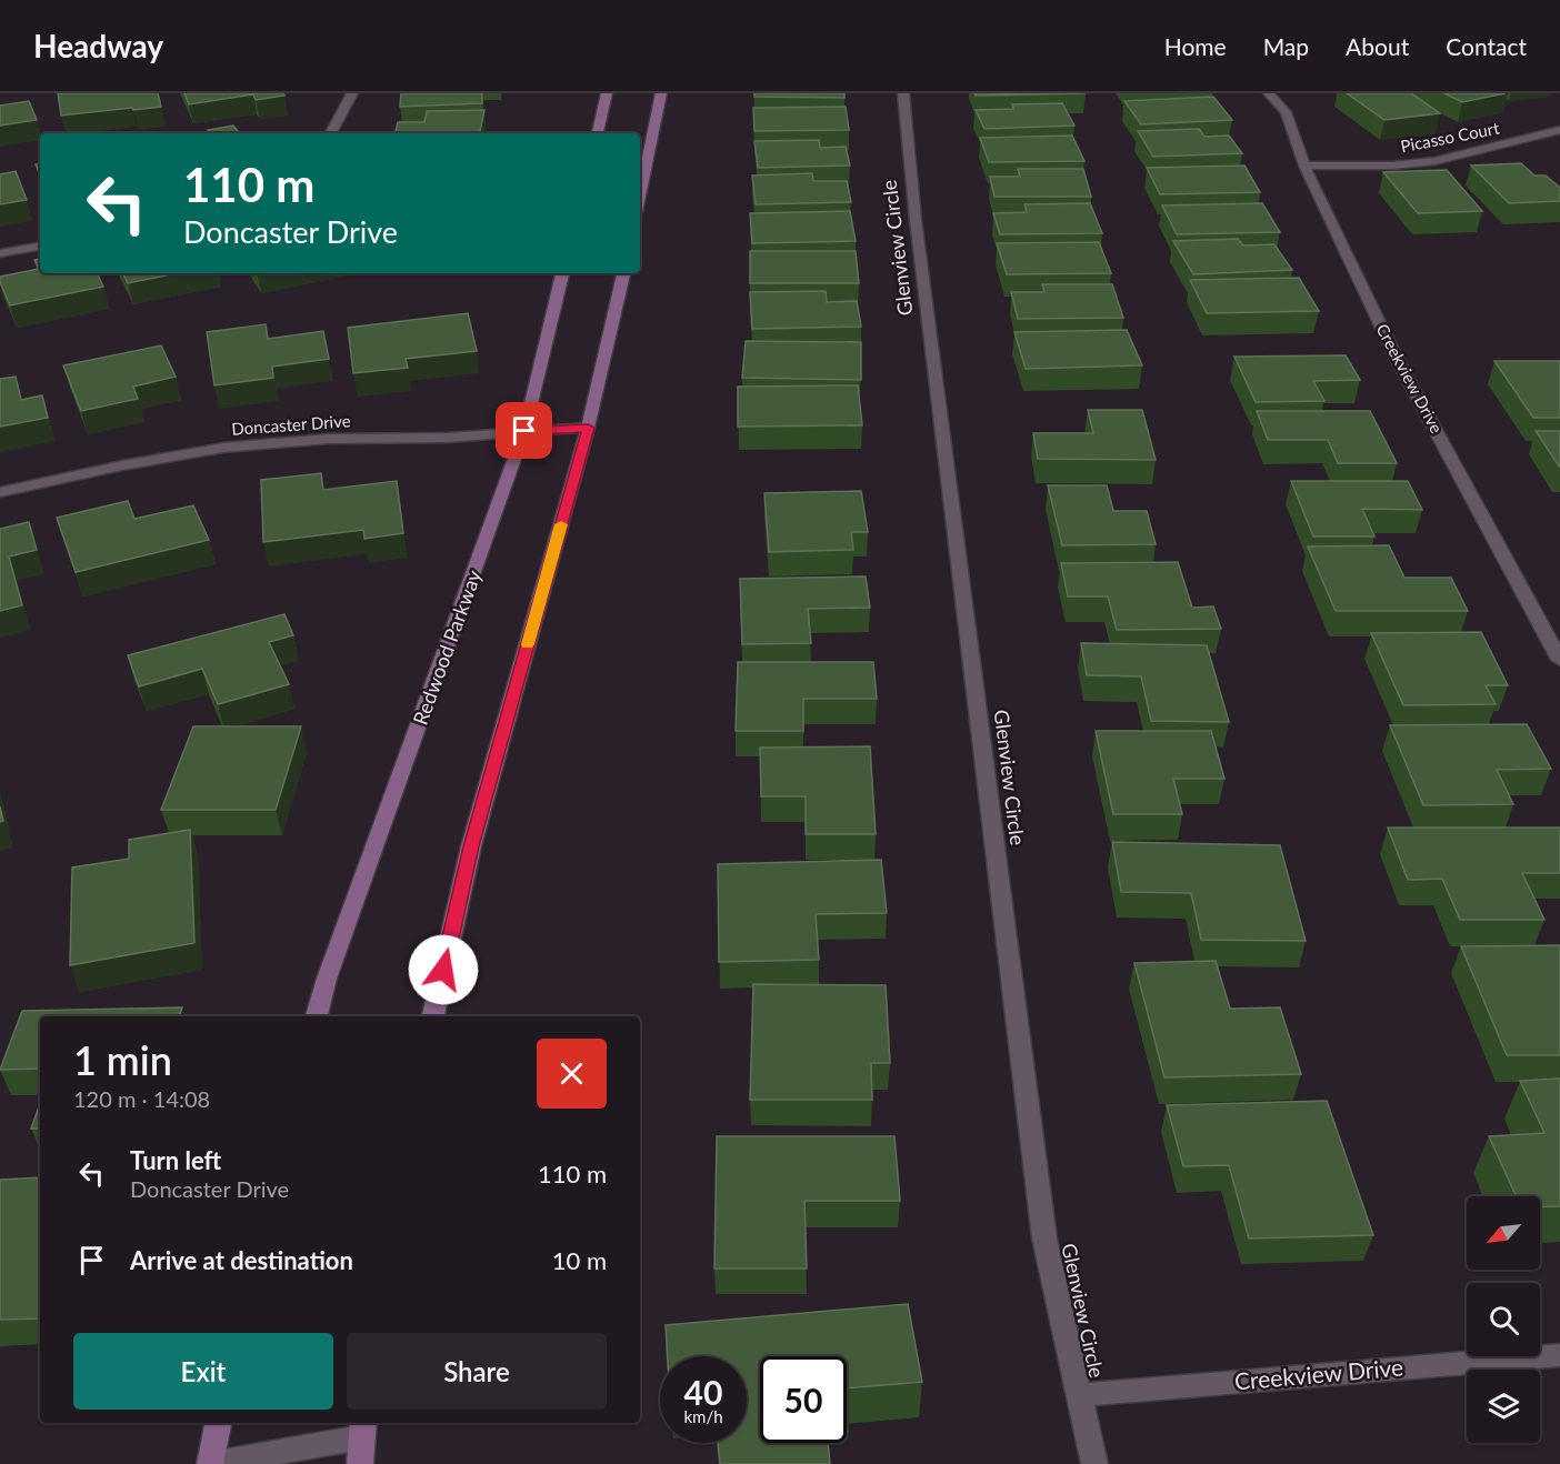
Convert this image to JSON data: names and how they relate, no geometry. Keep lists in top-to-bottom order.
{
  "streets": {
    "main road": ["Redwood Parkway"],
    "street": [
      "Picasso Court",
      "Glenview Circle",
      "Creekview Drive",
      "Doncaster Drive"
    ]
  },
  "crossings": [
    ["Picasso Court", "Creekview Drive"],
    ["Glenview Circle", "Creekview Drive"],
    ["Doncaster Drive", "Redwood Parkway"]
  ],
  "north": "bottom left",
  "page": {
    "header": "Headway",
    "nav": [
      "Home",
      "Map",
      "About",
      "Contact"
    ],
    "turn": ["110 m", "Doncaster Drive"],
    "heading": ["1 min", "120 m · 14:08"],
    "list": [
      {
        "name": "Turn left",
        "note": "Doncaster Drive",
        "value": "110 m"
      },
      {
        "name": "Arrive at destination",
        "value": "10 m"
      }
    ],
    "buttons": ["Exit", "Share"],
    "speed": "40 km/h",
    "limit": "50"
  }
}
